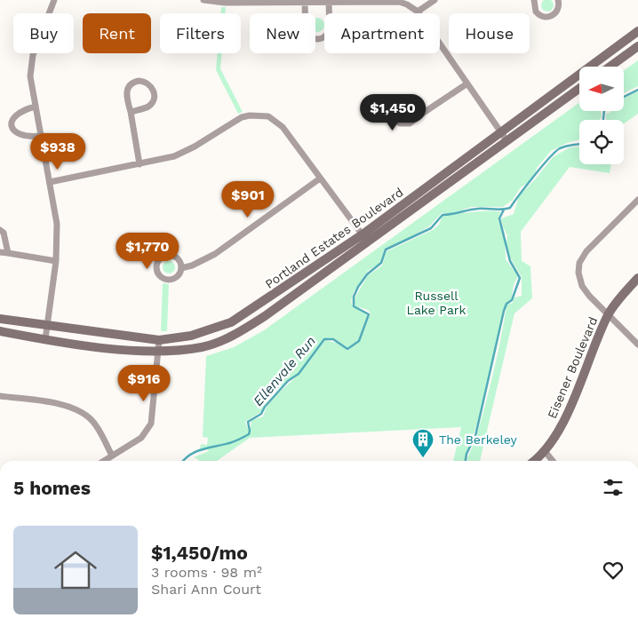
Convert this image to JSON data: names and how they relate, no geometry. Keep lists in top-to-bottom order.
{
  "streets": {
    "street": ["Portland Estates Boulevard", "Eisener Boulevard"]
  },
  "water": ["Ellenvale Run"],
  "parks": ["Russell Lake Park"],
  "places": {
    "building": ["The Berkeley"]
  },
  "north": "left",
  "page": {
    "chip": [
      "Buy",
      "Rent",
      "Filters",
      "New",
      "Apartment",
      "House"
    ],
    "price": [
      "$1,450",
      "$938",
      "$901",
      "$1,770",
      "$916"
    ],
    "heading": "5 homes",
    "list": [
      {
        "name": "$1,450/mo",
        "note": "3 rooms · 98 m² · Shari Ann Court"
      }
    ]
  }
}
